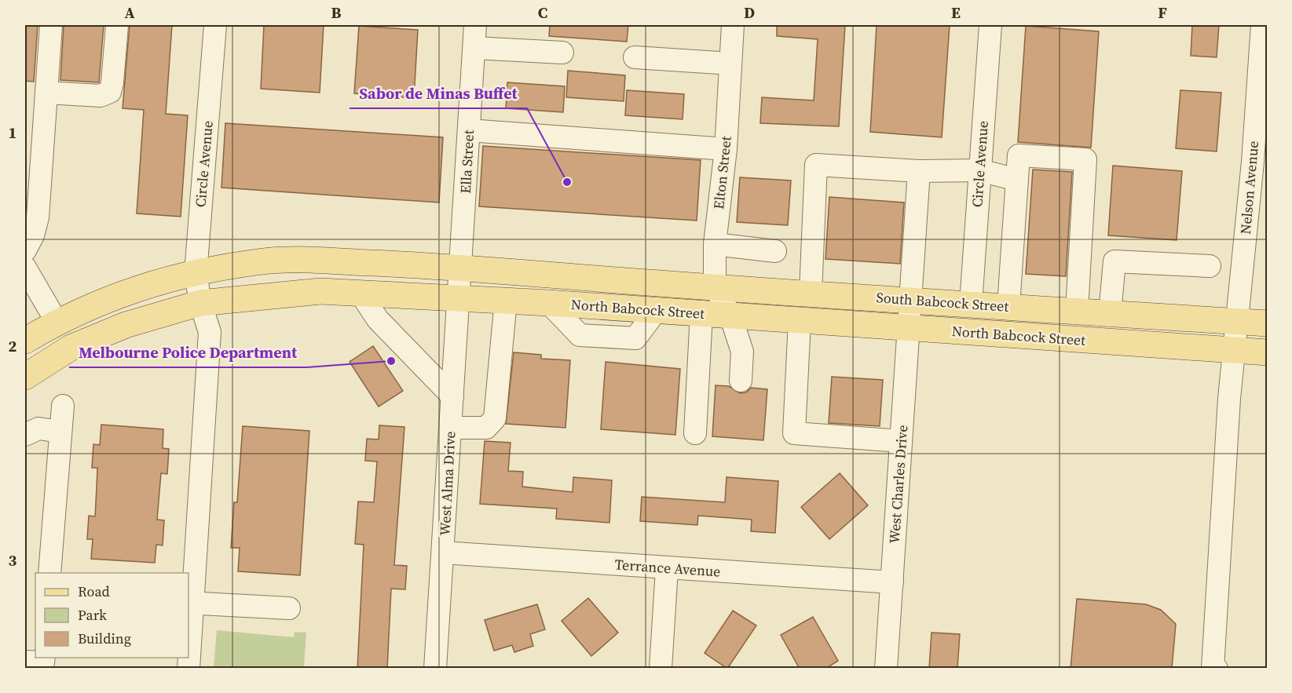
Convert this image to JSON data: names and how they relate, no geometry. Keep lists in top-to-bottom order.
{
  "streets": {
    "main road": ["South Babcock Street", "North Babcock Street"],
    "street": [
      "Ella Street",
      "Circle Avenue",
      "Elton Street",
      "Nelson Avenue",
      "West Alma Drive",
      "West Charles Drive",
      "Terrance Avenue"
    ]
  },
  "crossings": [
    ["Ella Street", "North Babcock Street"],
    ["Ella Street", "West Alma Drive"],
    ["Circle Avenue", "South Babcock Street"],
    ["Circle Avenue", "North Babcock Street"],
    ["Elton Street", "South Babcock Street"],
    ["Elton Street", "North Babcock Street"],
    ["Nelson Avenue", "South Babcock Street"],
    ["Nelson Avenue", "North Babcock Street"],
    ["South Babcock Street", "North Babcock Street"],
    ["South Babcock Street", "West Charles Drive"],
    ["North Babcock Street", "West Alma Drive"],
    ["North Babcock Street", "West Charles Drive"],
    ["West Alma Drive", "Terrance Avenue"],
    ["West Charles Drive", "Terrance Avenue"]
  ],
  "places": ["Sabor de Minas Buffet", "Melbourne Police Department"],
  "legend": ["Road", "Park", "Building"],
  "grid": {
    "columns": [
      "A",
      "B",
      "C",
      "D",
      "E",
      "F"
    ],
    "rows": ["1", "2", "3"]
  }
}
